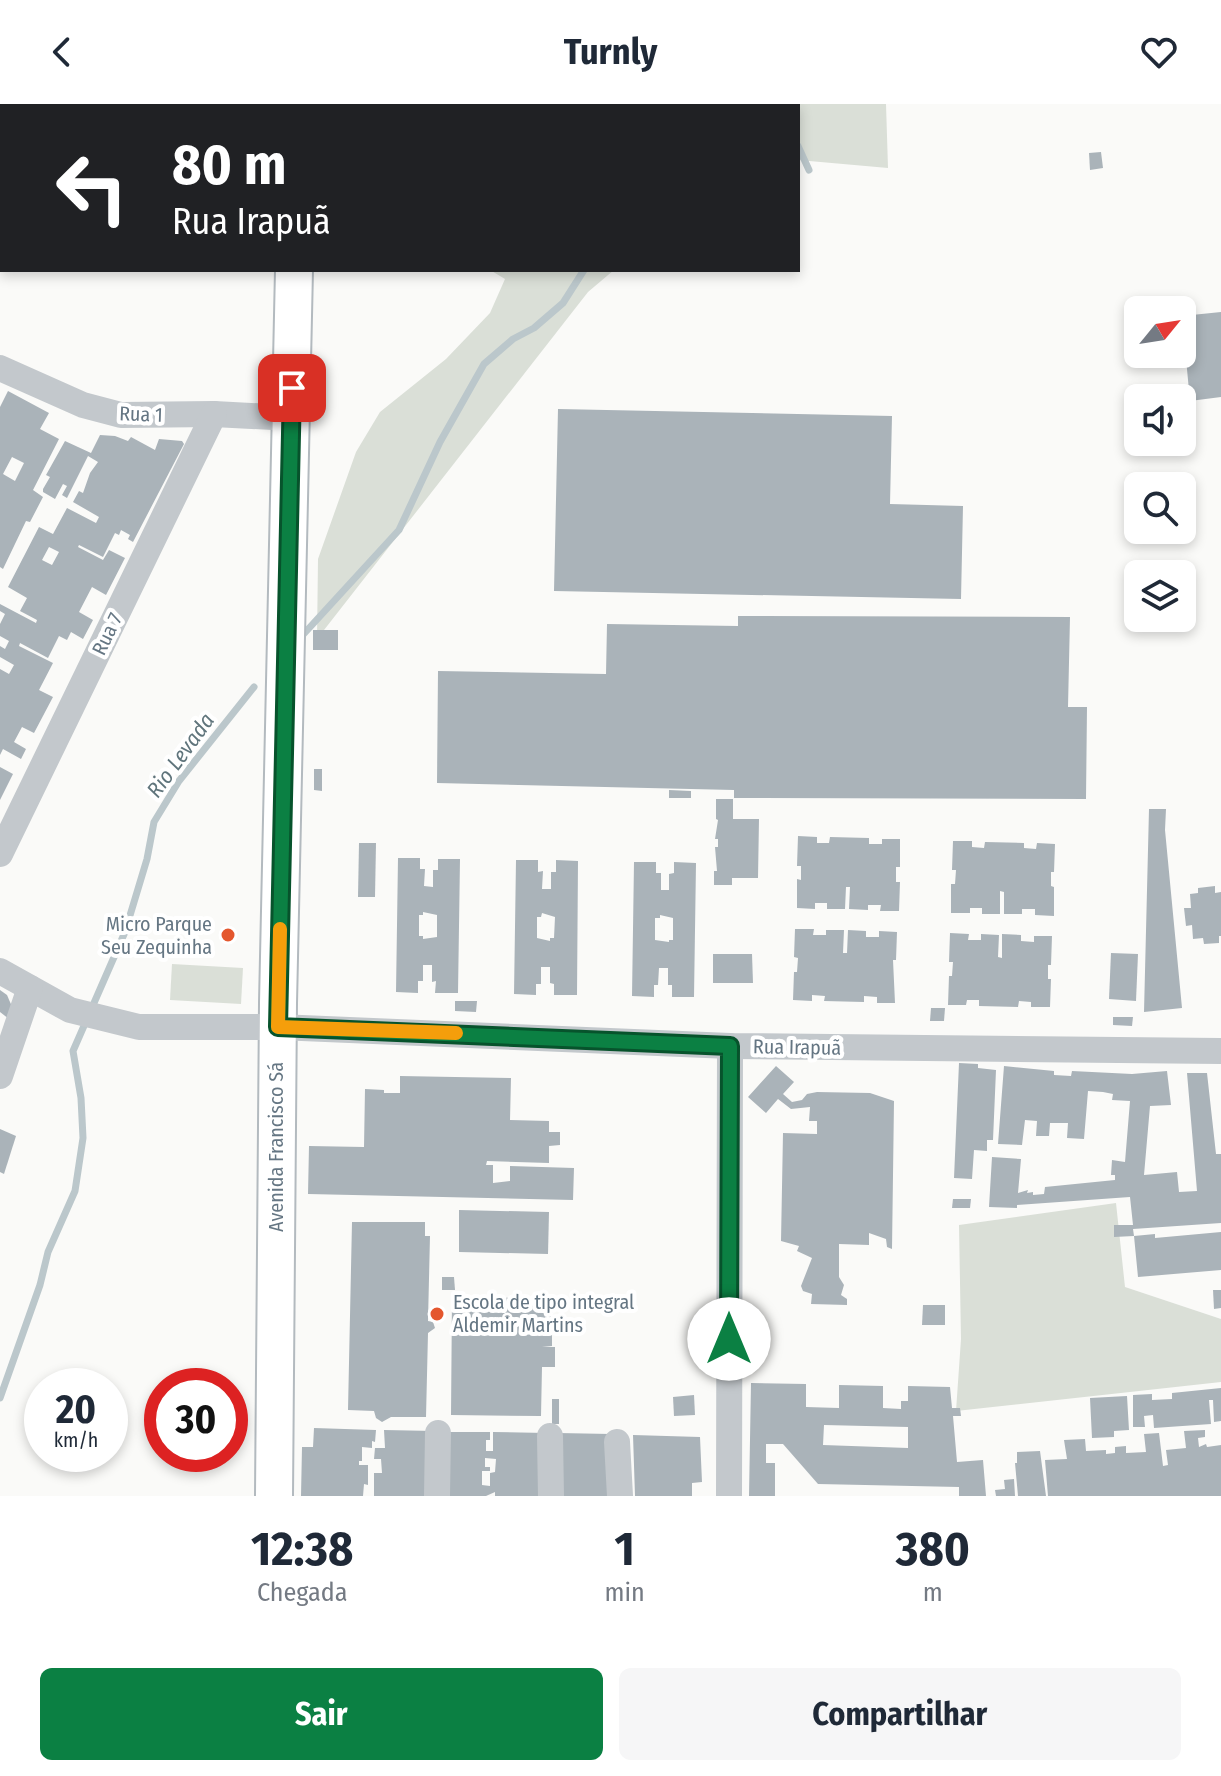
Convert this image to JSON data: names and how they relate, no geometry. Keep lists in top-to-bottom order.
{
  "streets": {
    "main road": ["Avenida Francisco Sá"],
    "street": ["Rua 1", "Rua 7", "Rua Irapuã"]
  },
  "crossings": [
    ["Rua 1", "Rua 7"],
    ["Rua 1", "Avenida Francisco Sá"],
    ["Rua Irapuã", "Avenida Francisco Sá"]
  ],
  "water": ["Rio Levada"],
  "places": ["Micro Parque Seu Zequinha", "Escola de tipo integral Aldemir Martins"],
  "north": "top right",
  "page": {
    "header": "Turnly",
    "turn": ["80 m", "Rua Irapuã"],
    "speed": "20 km/h",
    "limit": "30",
    "eta": [
      "12:38",
      "Chegada",
      "1",
      "min",
      "380",
      "m"
    ],
    "buttons": ["Sair", "Compartilhar"]
  }
}
